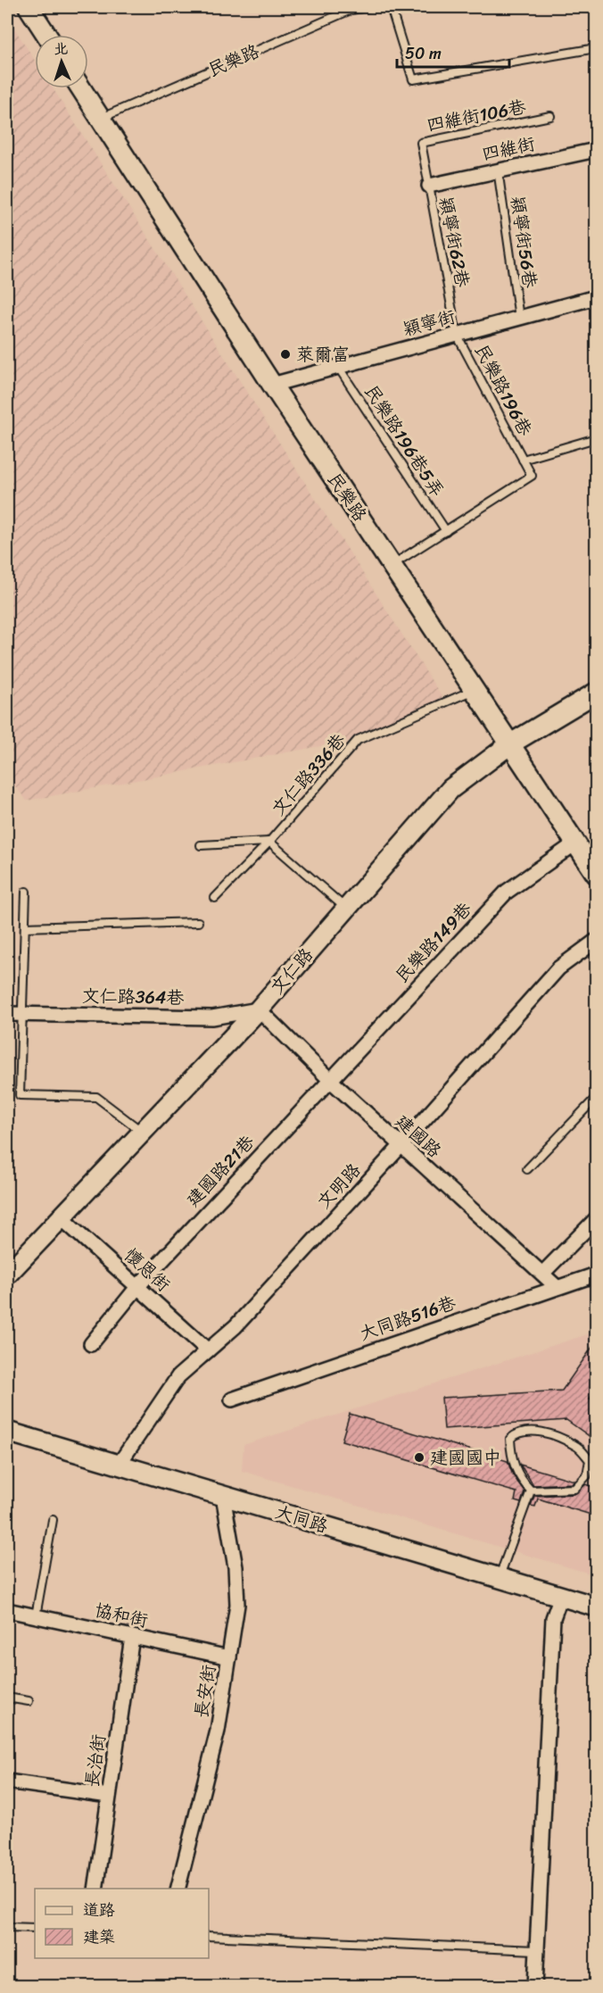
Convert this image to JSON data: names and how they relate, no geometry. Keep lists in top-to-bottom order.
{
  "streets": {
    "main road": ["民樂路", "文仁路", "大同路"],
    "street": [
      "四維街",
      "穎寧街",
      "民樂路149巷",
      "文仁路364巷",
      "建國路",
      "建國路21巷",
      "文明路",
      "懷恩街",
      "大同路516巷",
      "協和街",
      "長安街",
      "長治街"
    ],
    "lane": [
      "四維街106巷",
      "穎寧街62巷",
      "穎寧街56巷",
      "民樂路196巷",
      "民樂路196巷5弄",
      "文仁路336巷"
    ]
  },
  "crossings": [
    ["民樂路", "穎寧街"],
    ["民樂路", "民樂路196巷"],
    ["民樂路", "文仁路336巷"],
    ["民樂路", "民樂路149巷"],
    ["民樂路", "文仁路"],
    ["四維街106巷", "四維街"],
    ["四維街106巷", "穎寧街62巷"],
    ["四維街", "穎寧街62巷"],
    ["四維街", "穎寧街56巷"],
    ["穎寧街62巷", "穎寧街"],
    ["穎寧街62巷", "民樂路196巷"],
    ["穎寧街56巷", "穎寧街"],
    ["穎寧街", "民樂路196巷"],
    ["穎寧街", "民樂路196巷5弄"],
    ["民樂路196巷", "民樂路196巷5弄"],
    ["民樂路149巷", "建國路"],
    ["民樂路149巷", "建國路21巷"],
    ["文仁路", "文仁路364巷"],
    ["文仁路", "建國路"],
    ["文仁路", "懷恩街"],
    ["文仁路364巷", "建國路"],
    ["建國路", "建國路21巷"],
    ["建國路", "文明路"],
    ["建國路", "大同路516巷"],
    ["建國路21巷", "懷恩街"],
    ["文明路", "懷恩街"],
    ["文明路", "大同路"],
    ["大同路", "長安街"],
    ["協和街", "長安街"],
    ["協和街", "長治街"]
  ],
  "places": ["萊爾富", "建國國中"],
  "legend": ["道路", "建築"],
  "scale_bar": "50 m",
  "north": "top"
}
